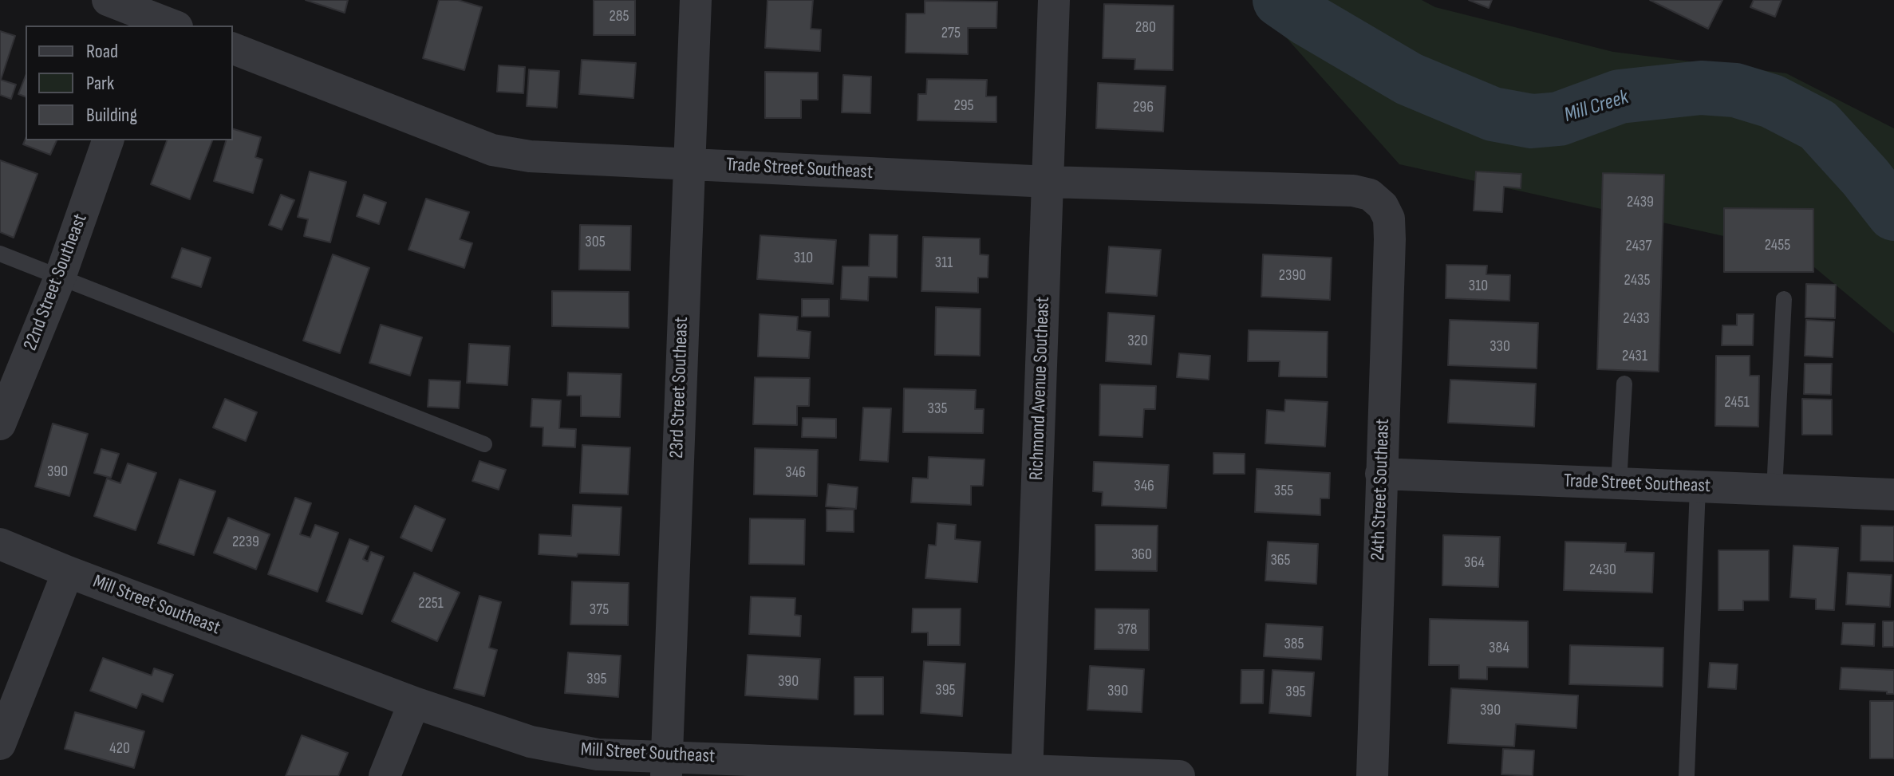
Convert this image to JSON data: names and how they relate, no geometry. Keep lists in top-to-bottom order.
{
  "streets": {
    "street": [
      "Trade Street Southeast",
      "22nd Street Southeast",
      "23rd Street Southeast",
      "Richmond Avenue Southeast",
      "24th Street Southeast",
      "Mill Street Southeast"
    ]
  },
  "crossings": [
    ["Trade Street Southeast", "23rd Street Southeast"],
    ["Trade Street Southeast", "Richmond Avenue Southeast"],
    ["Trade Street Southeast", "24th Street Southeast"],
    ["23rd Street Southeast", "Mill Street Southeast"],
    ["Richmond Avenue Southeast", "Mill Street Southeast"]
  ],
  "water": ["Mill Creek"],
  "house_numbers": [
    "285",
    "280",
    "275",
    "295",
    "296",
    "2439",
    "305",
    "2455",
    "2437",
    "310",
    "311",
    "2390",
    "2435",
    "310",
    "2433",
    "320",
    "330",
    "2431",
    "2451",
    "335",
    "390",
    "346",
    "346",
    "355",
    "2239",
    "360",
    "365",
    "364",
    "2430",
    "2251",
    "375",
    "378",
    "385",
    "384",
    "395",
    "390",
    "395",
    "390",
    "395",
    "390",
    "420"
  ],
  "legend": ["Road", "Park", "Building"]
}
